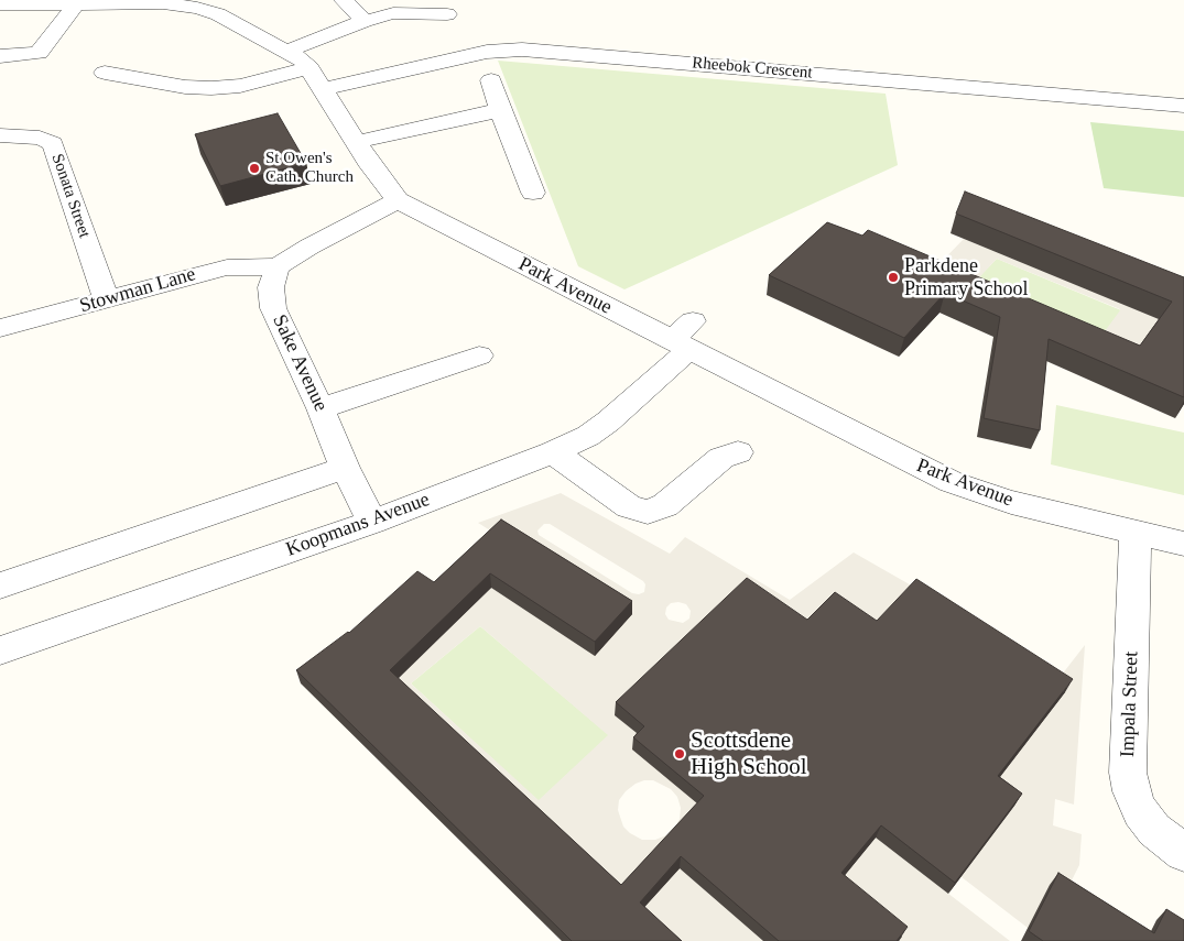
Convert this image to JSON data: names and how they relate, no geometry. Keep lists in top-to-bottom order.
{
  "streets": {
    "street": [
      "Rheebok Crescent",
      "Sonata Street",
      "Park Avenue",
      "Stowman Lane",
      "Sake Avenue",
      "Koopmans Avenue",
      "Impala Street"
    ]
  },
  "crossings": [
    ["Rheebok Crescent", "Park Avenue"],
    ["Sonata Street", "Stowman Lane"],
    ["Park Avenue", "Koopmans Avenue"],
    ["Park Avenue", "Impala Street"],
    ["Stowman Lane", "Sake Avenue"],
    ["Sake Avenue", "Koopmans Avenue"]
  ],
  "places": ["St Owen's Cath. Church", "Parkdene Primary School", "Scottsdene High School"]
}
